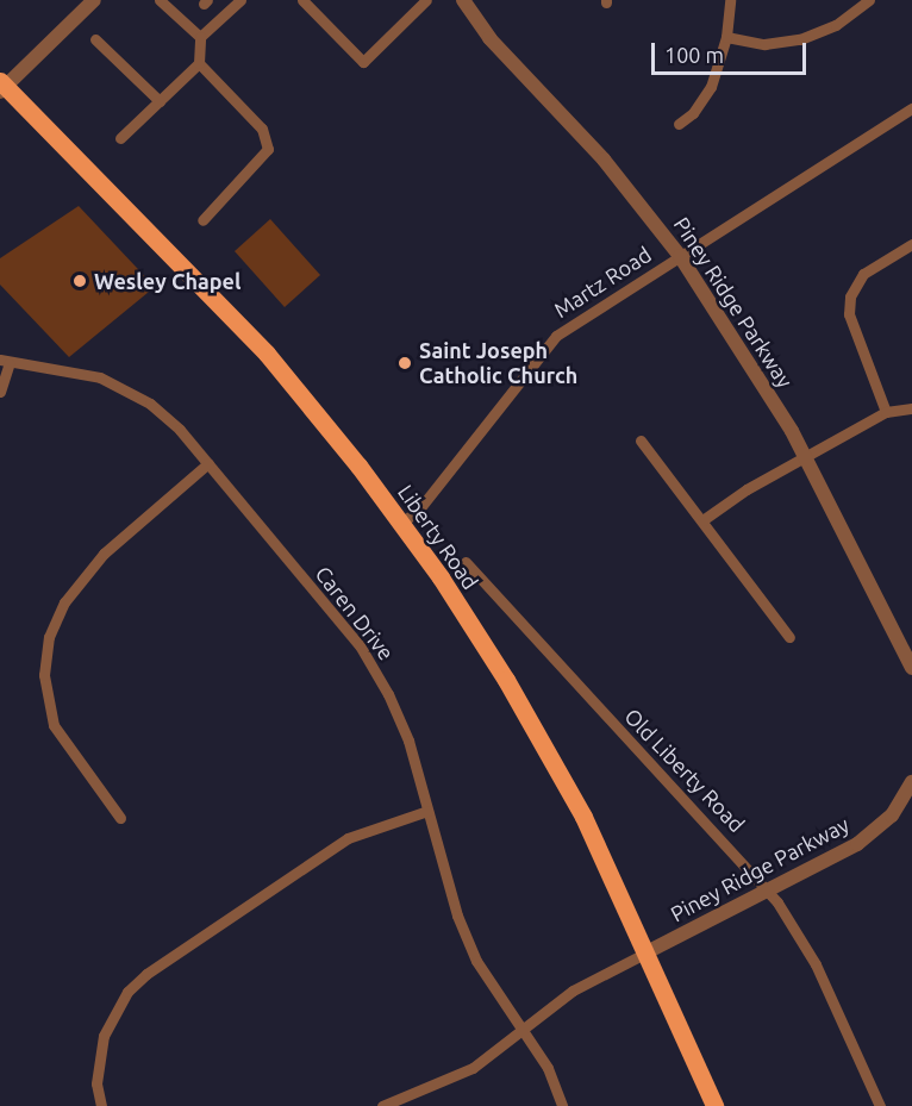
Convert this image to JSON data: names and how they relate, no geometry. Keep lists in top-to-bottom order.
{
  "streets": {
    "main road": ["Liberty Road"],
    "street": [
      "Martz Road",
      "Piney Ridge Parkway",
      "Caren Drive",
      "Old Liberty Road"
    ]
  },
  "crossings": [
    ["Martz Road", "Piney Ridge Parkway"],
    ["Martz Road", "Liberty Road"],
    ["Piney Ridge Parkway", "Liberty Road"],
    ["Piney Ridge Parkway", "Old Liberty Road"]
  ],
  "places": ["Wesley Chapel", "Saint Joseph Catholic Church"],
  "scale_bar": "100 m"
}
